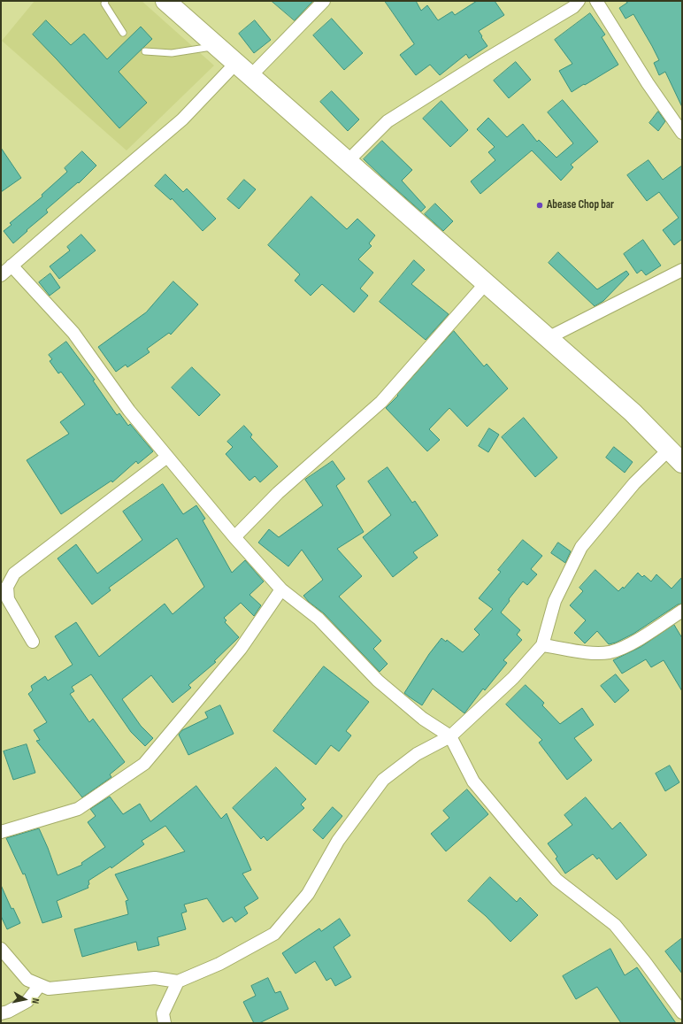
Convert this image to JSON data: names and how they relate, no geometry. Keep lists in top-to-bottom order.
{
  "places": ["Abease Chop bar"],
  "north": "right"
}
